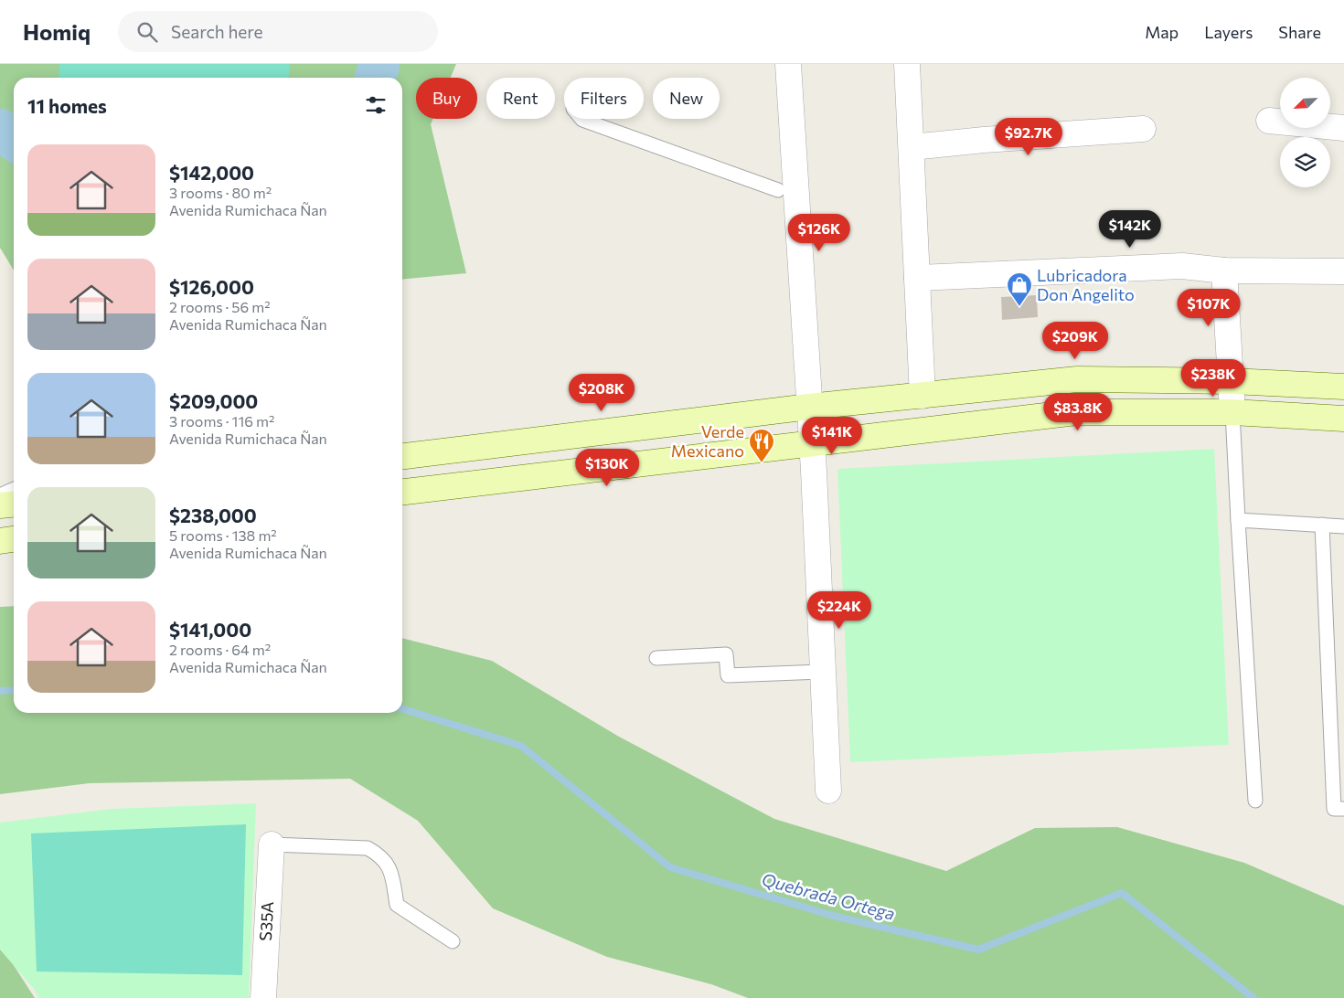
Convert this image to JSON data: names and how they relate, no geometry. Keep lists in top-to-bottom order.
{
  "streets": {
    "street": ["S35A"]
  },
  "water": ["Quebrada Ortega"],
  "places": {
    "shop": ["Lubricadora Don Angelito"],
    "restaurant": ["Verde Mexicano"]
  },
  "north": "bottom left",
  "page": {
    "header": "Homiq",
    "search": "Search here",
    "nav": ["Map", "Layers", "Share"],
    "chip": [
      "Buy",
      "Rent",
      "Filters",
      "New"
    ],
    "heading": "11 homes",
    "price": [
      "$92.7K",
      "$142K",
      "$126K",
      "$107K",
      "$209K",
      "$238K",
      "$208K",
      "$83.8K",
      "$141K",
      "$130K",
      "$224K"
    ],
    "list": [
      {
        "name": "$142,000",
        "note": "3 rooms · 80 m² · Avenida Rumichaca Ñan"
      },
      {
        "name": "$126,000",
        "note": "2 rooms · 56 m² · Avenida Rumichaca Ñan"
      },
      {
        "name": "$209,000",
        "note": "3 rooms · 116 m² · Avenida Rumichaca Ñan"
      },
      {
        "name": "$238,000",
        "note": "5 rooms · 138 m² · Avenida Rumichaca Ñan"
      },
      {
        "name": "$141,000",
        "note": "2 rooms · 64 m² · Avenida Rumichaca Ñan"
      }
    ]
  }
}
